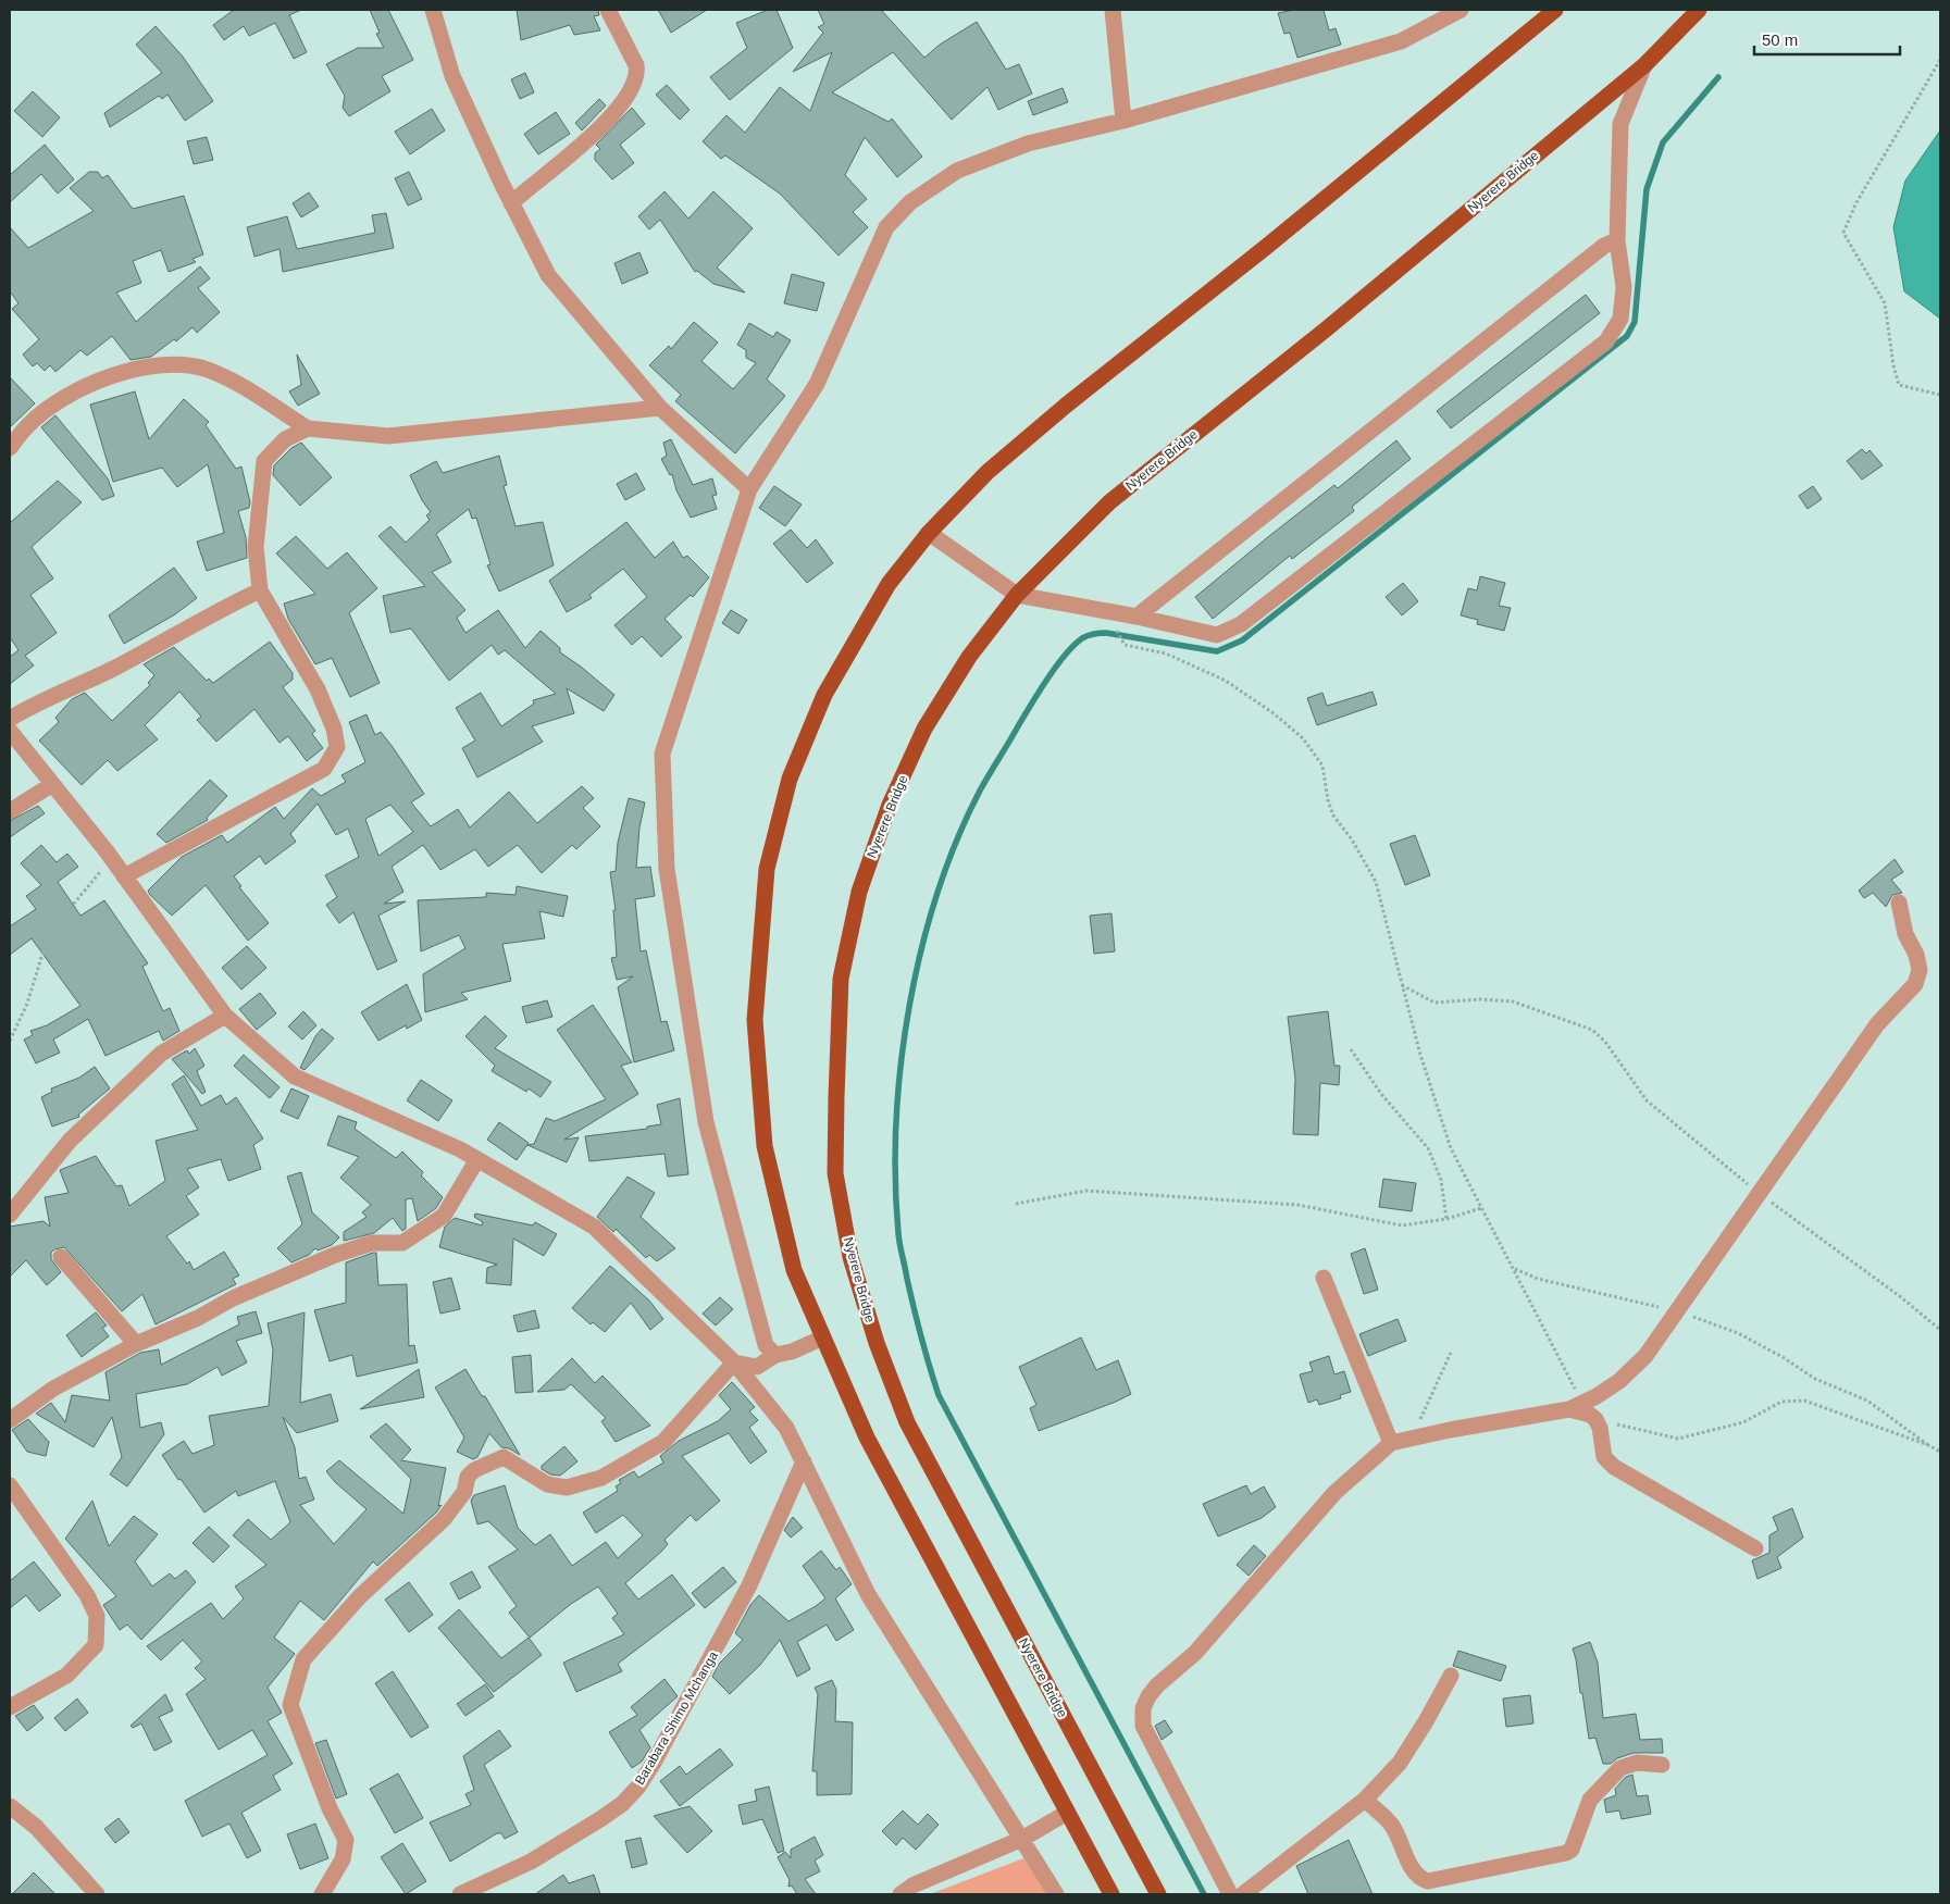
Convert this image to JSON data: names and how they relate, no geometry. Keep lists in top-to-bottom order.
{
  "streets": {
    "main road": ["Nyerere Bridge"],
    "street": ["Barabara Shimo Mchanga"]
  },
  "scale_bar": "50 m"
}
